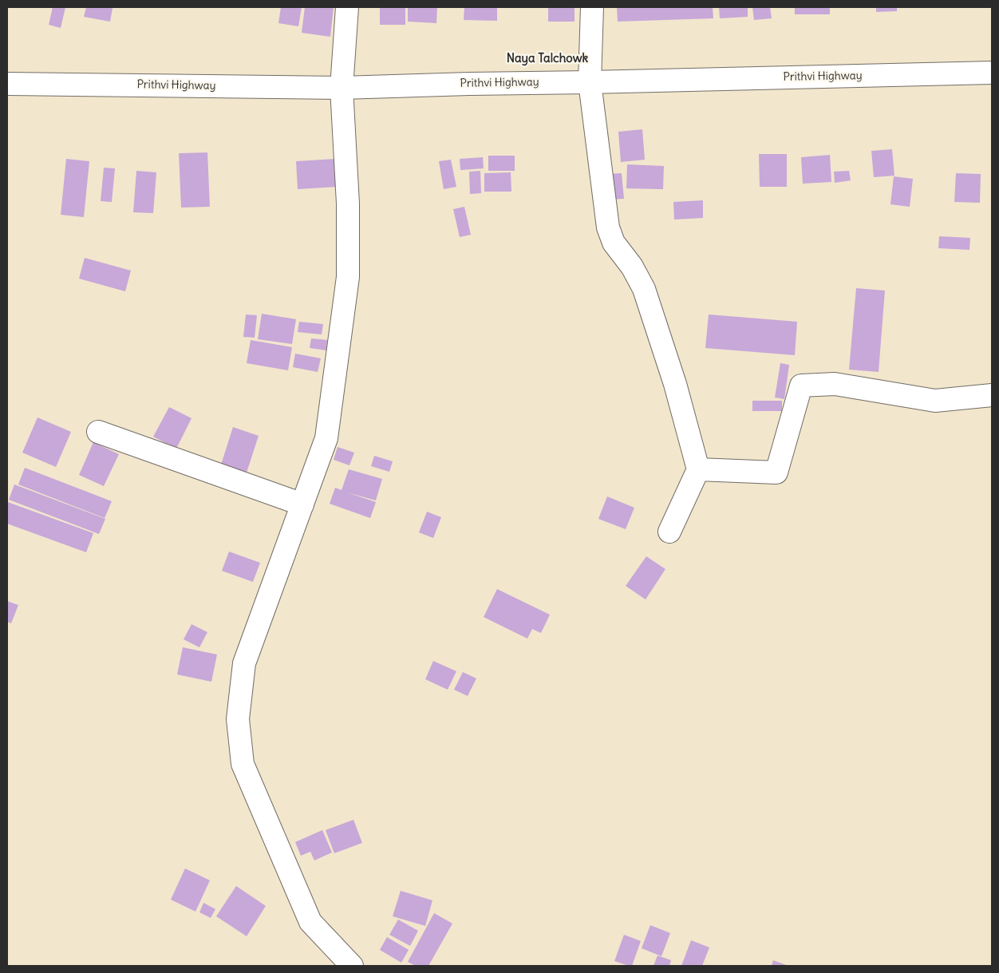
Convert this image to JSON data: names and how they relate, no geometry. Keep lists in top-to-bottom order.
{
  "streets": {
    "main road": ["Prithvi Highway"]
  },
  "districts": ["Naya Talchowk"]
}
